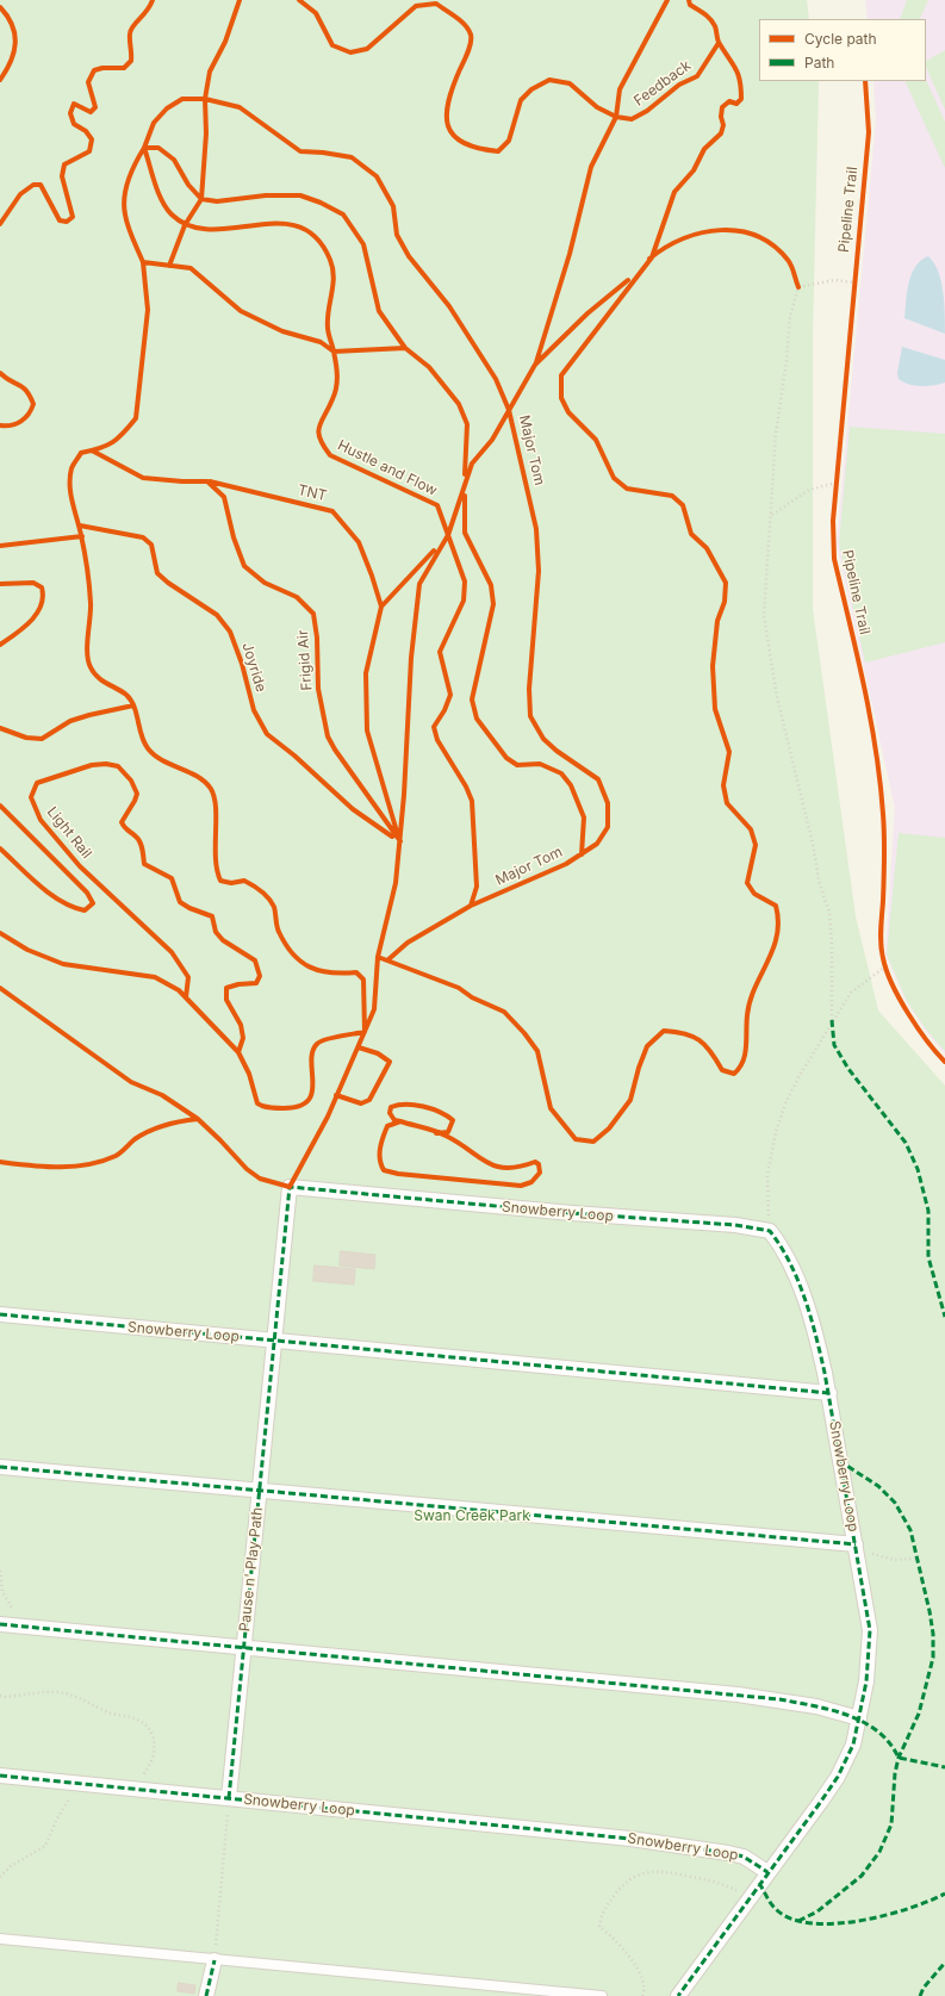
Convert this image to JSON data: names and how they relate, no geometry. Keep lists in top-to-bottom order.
{
  "streets": {
    "street": ["Snowberry Loop", "Pause n' Play Path"],
    "cycle path": [
      "Feedback",
      "Pipeline Trail",
      "Major Tom",
      "Hustle and Flow",
      "TNT",
      "Frigid Air",
      "Joyride",
      "Light Rail"
    ]
  },
  "crossings": [
    ["Snowberry Loop", "Pause n' Play Path"]
  ],
  "parks": ["Swan Creek Park"],
  "legend": ["Cycle path", "Path"]
}
